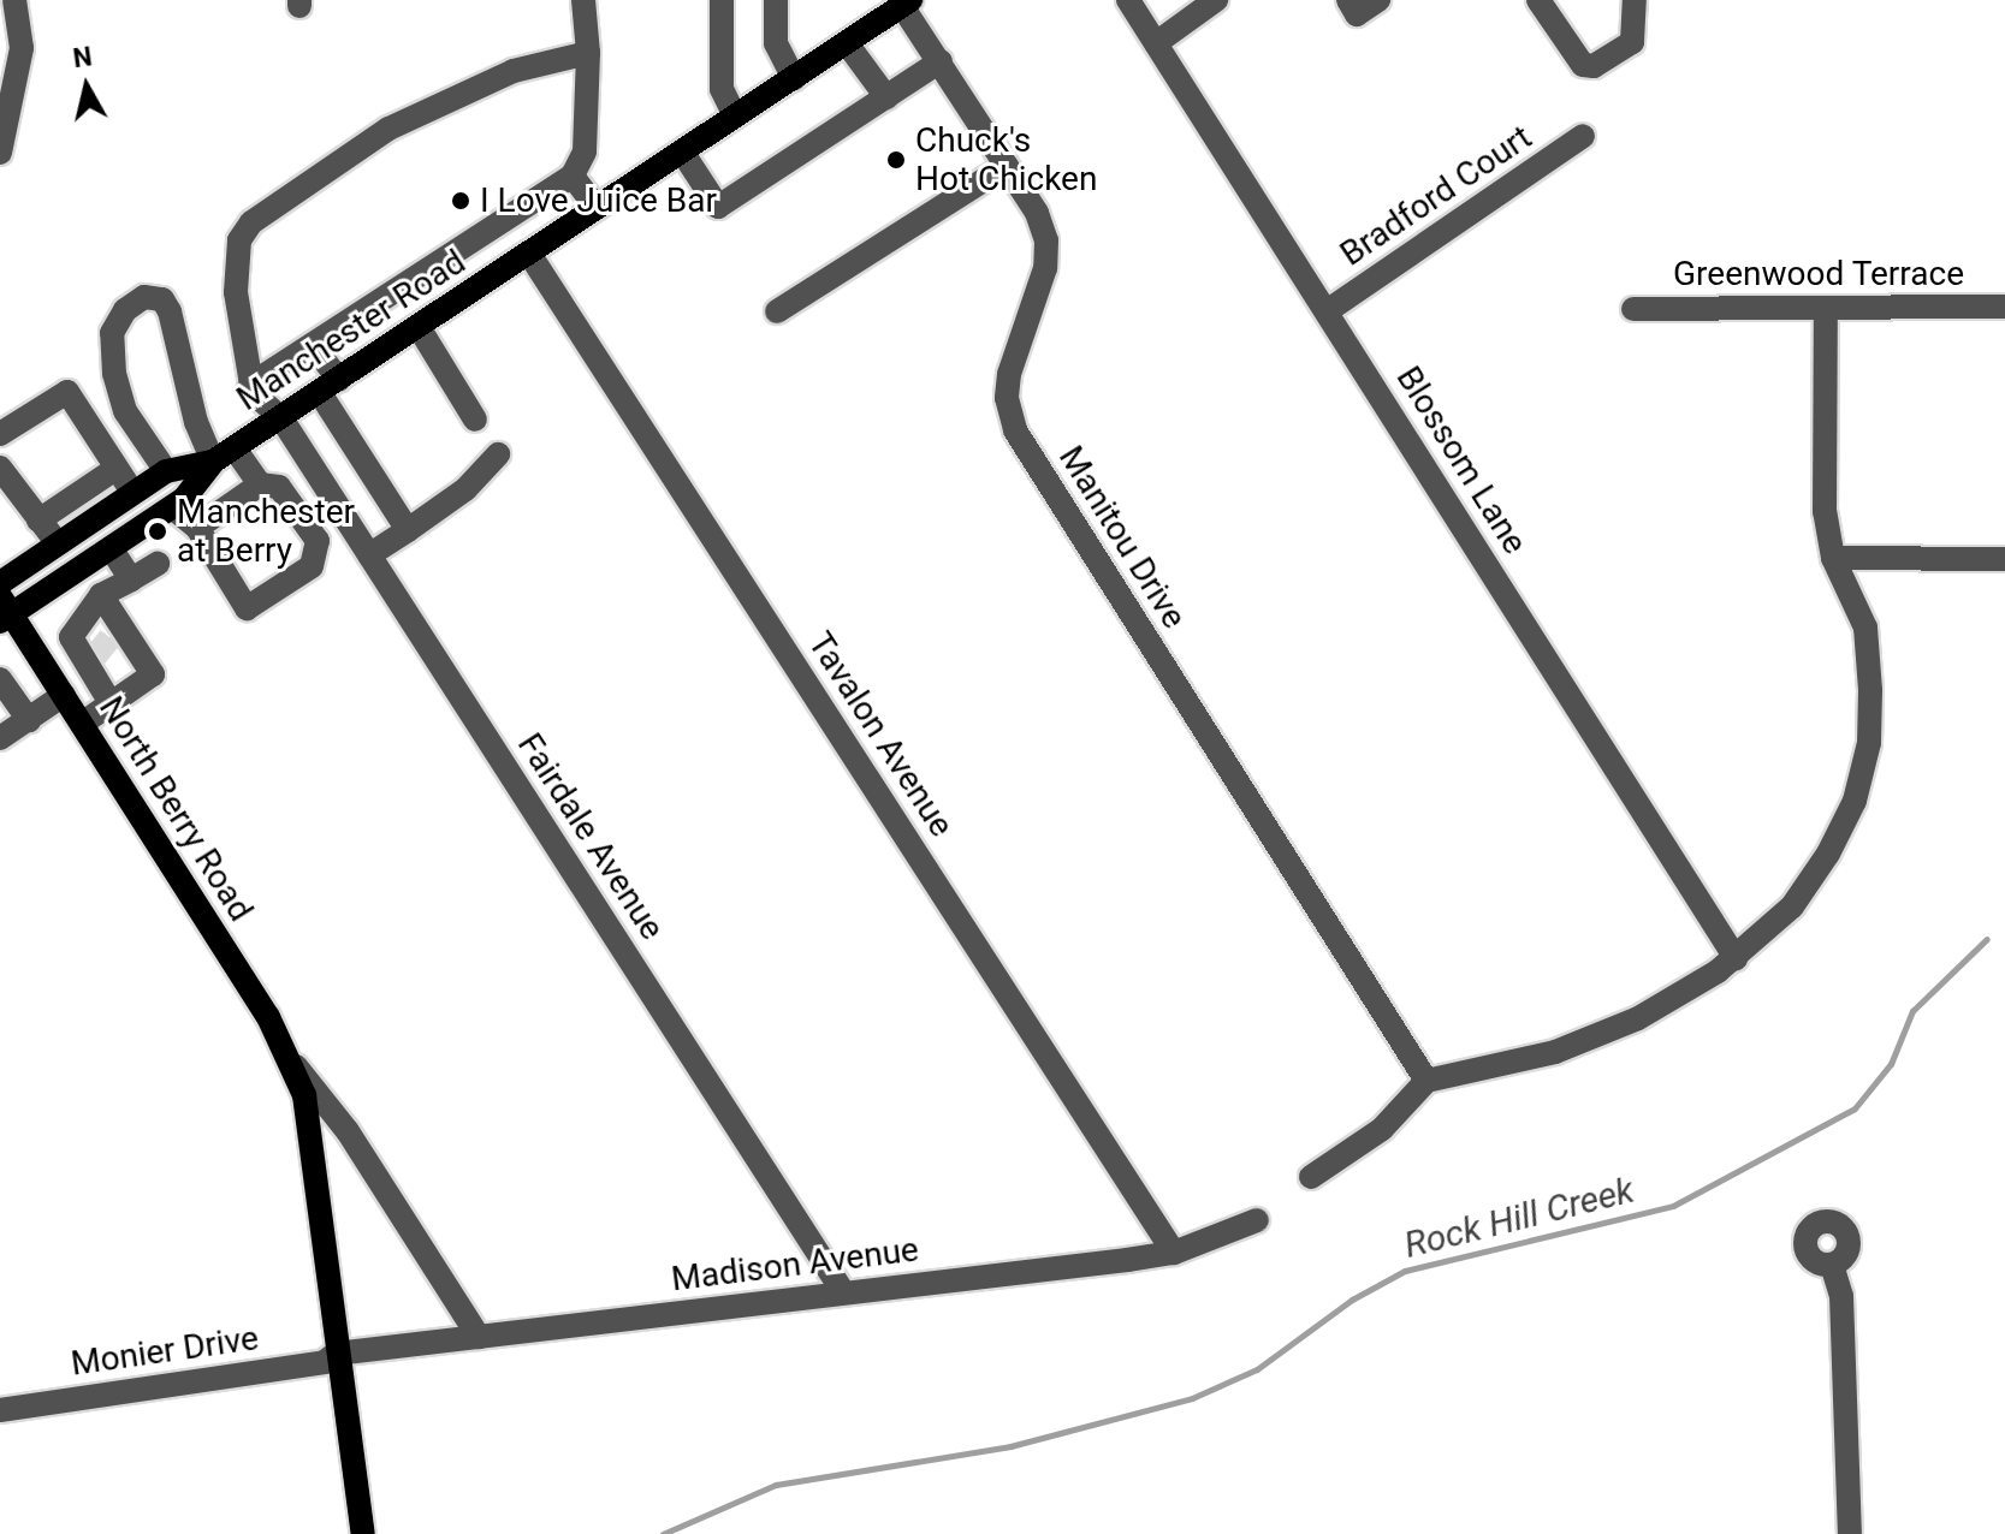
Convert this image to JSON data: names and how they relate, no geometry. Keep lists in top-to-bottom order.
{
  "streets": {
    "main road": ["Manchester Road", "North Berry Road"],
    "street": [
      "Bradford Court",
      "Greenwood Terrace",
      "Blossom Lane",
      "Manitou Drive",
      "Tavalon Avenue",
      "Fairdale Avenue",
      "Madison Avenue",
      "Monier Drive"
    ]
  },
  "crossings": [
    ["Bradford Court", "Blossom Lane"],
    ["Manchester Road", "Manitou Drive"],
    ["Manchester Road", "Tavalon Avenue"],
    ["Manchester Road", "North Berry Road"],
    ["Manchester Road", "Fairdale Avenue"],
    ["Tavalon Avenue", "Madison Avenue"],
    ["North Berry Road", "Madison Avenue"],
    ["North Berry Road", "Monier Drive"],
    ["Fairdale Avenue", "Madison Avenue"],
    ["Madison Avenue", "Monier Drive"]
  ],
  "water": ["Rock Hill Creek"],
  "places": ["Chuck's Hot Chicken", "I Love Juice Bar", "Manchester at Berry"],
  "north": "top"
}
